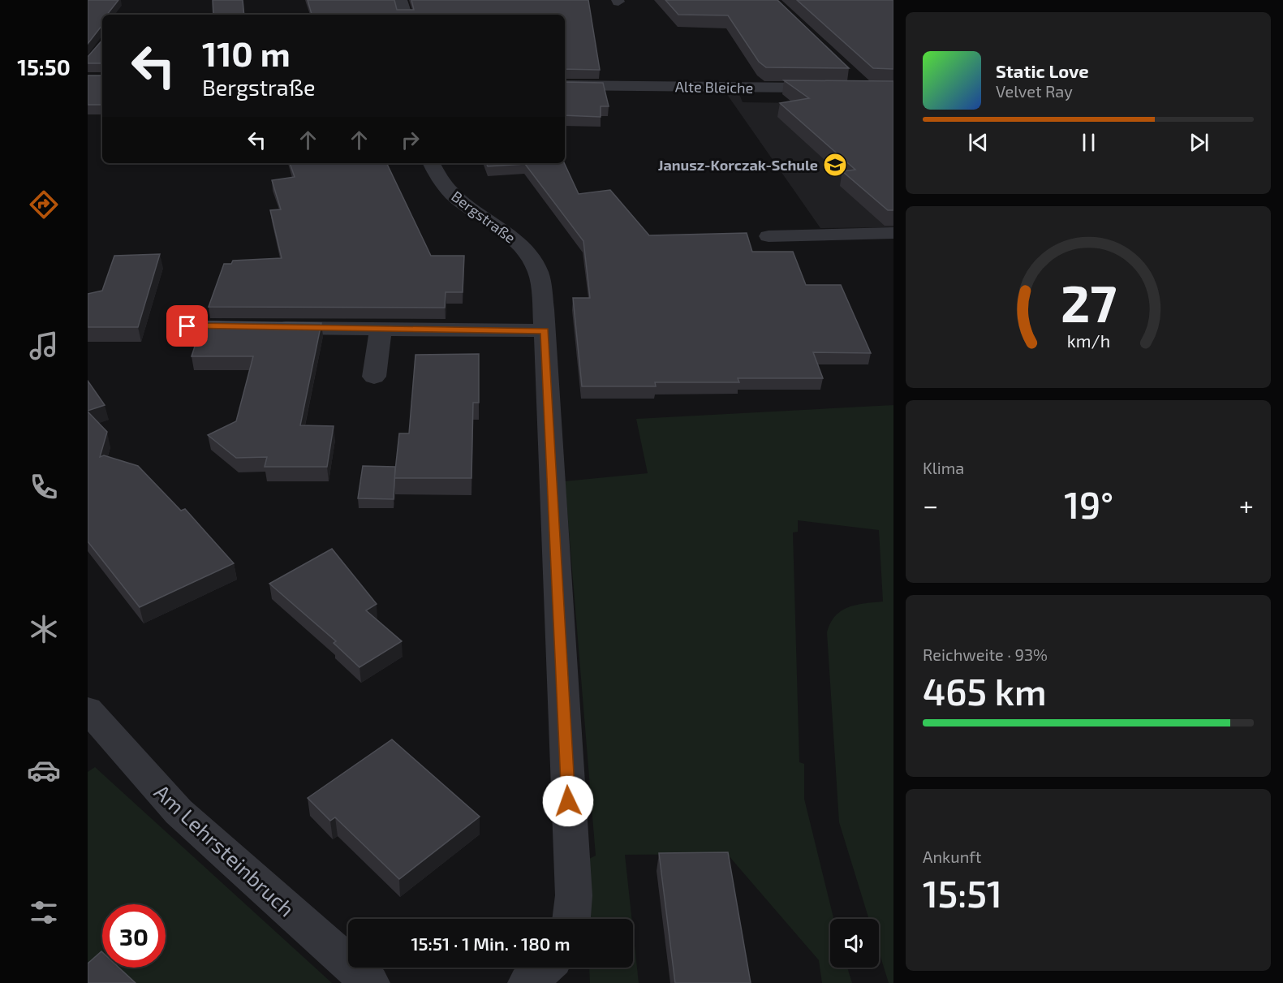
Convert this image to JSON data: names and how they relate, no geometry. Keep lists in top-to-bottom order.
{
  "streets": {
    "street": ["Alte Bleiche", "Bergstraße", "Am Lehrsteinbruch"]
  },
  "places": {
    "school or university": ["Janusz-Korczak-Schule"]
  },
  "page": {
    "tabs": "15:50",
    "turn": ["110 m", "Bergstraße"],
    "song": ["Static Love", "Velvet Ray"],
    "tile": [
      "Klima",
      ["Reichweite · 93%", "465 km"],
      ["Ankunft", "15:51"]
    ],
    "heat": ["−", "19°", "+"],
    "limit": "30",
    "trip": "15:51 · 1 Min. · 180 m",
    "gauge": ["27", "km/h"]
  }
}
